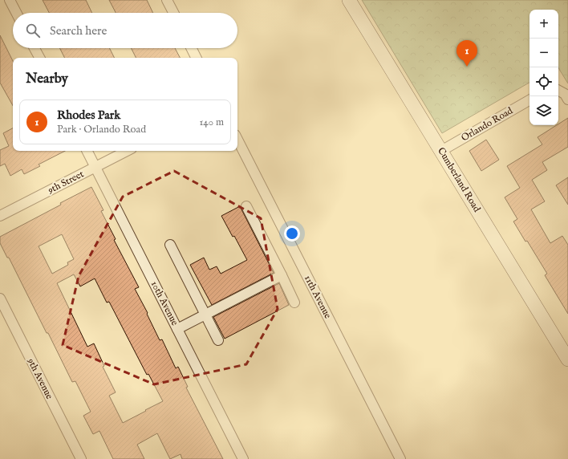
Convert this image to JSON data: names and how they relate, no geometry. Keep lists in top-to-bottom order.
{
  "streets": {
    "street": [
      "Orlando Road",
      "Cumberland Road",
      "9th Street",
      "11th Avenue",
      "10th Avenue",
      "9th Avenue"
    ]
  },
  "crossings": [
    ["Orlando Road", "Cumberland Road"],
    ["9th Street", "10th Avenue"]
  ],
  "page": {
    "map_buttons": ["+", "−"],
    "search": "Search here",
    "pins": "1",
    "heading": "Nearby",
    "list": [
      {
        "mark": "1",
        "name": "Rhodes Park",
        "note": "Park · Orlando Road",
        "value": "140 m"
      }
    ]
  }
}
